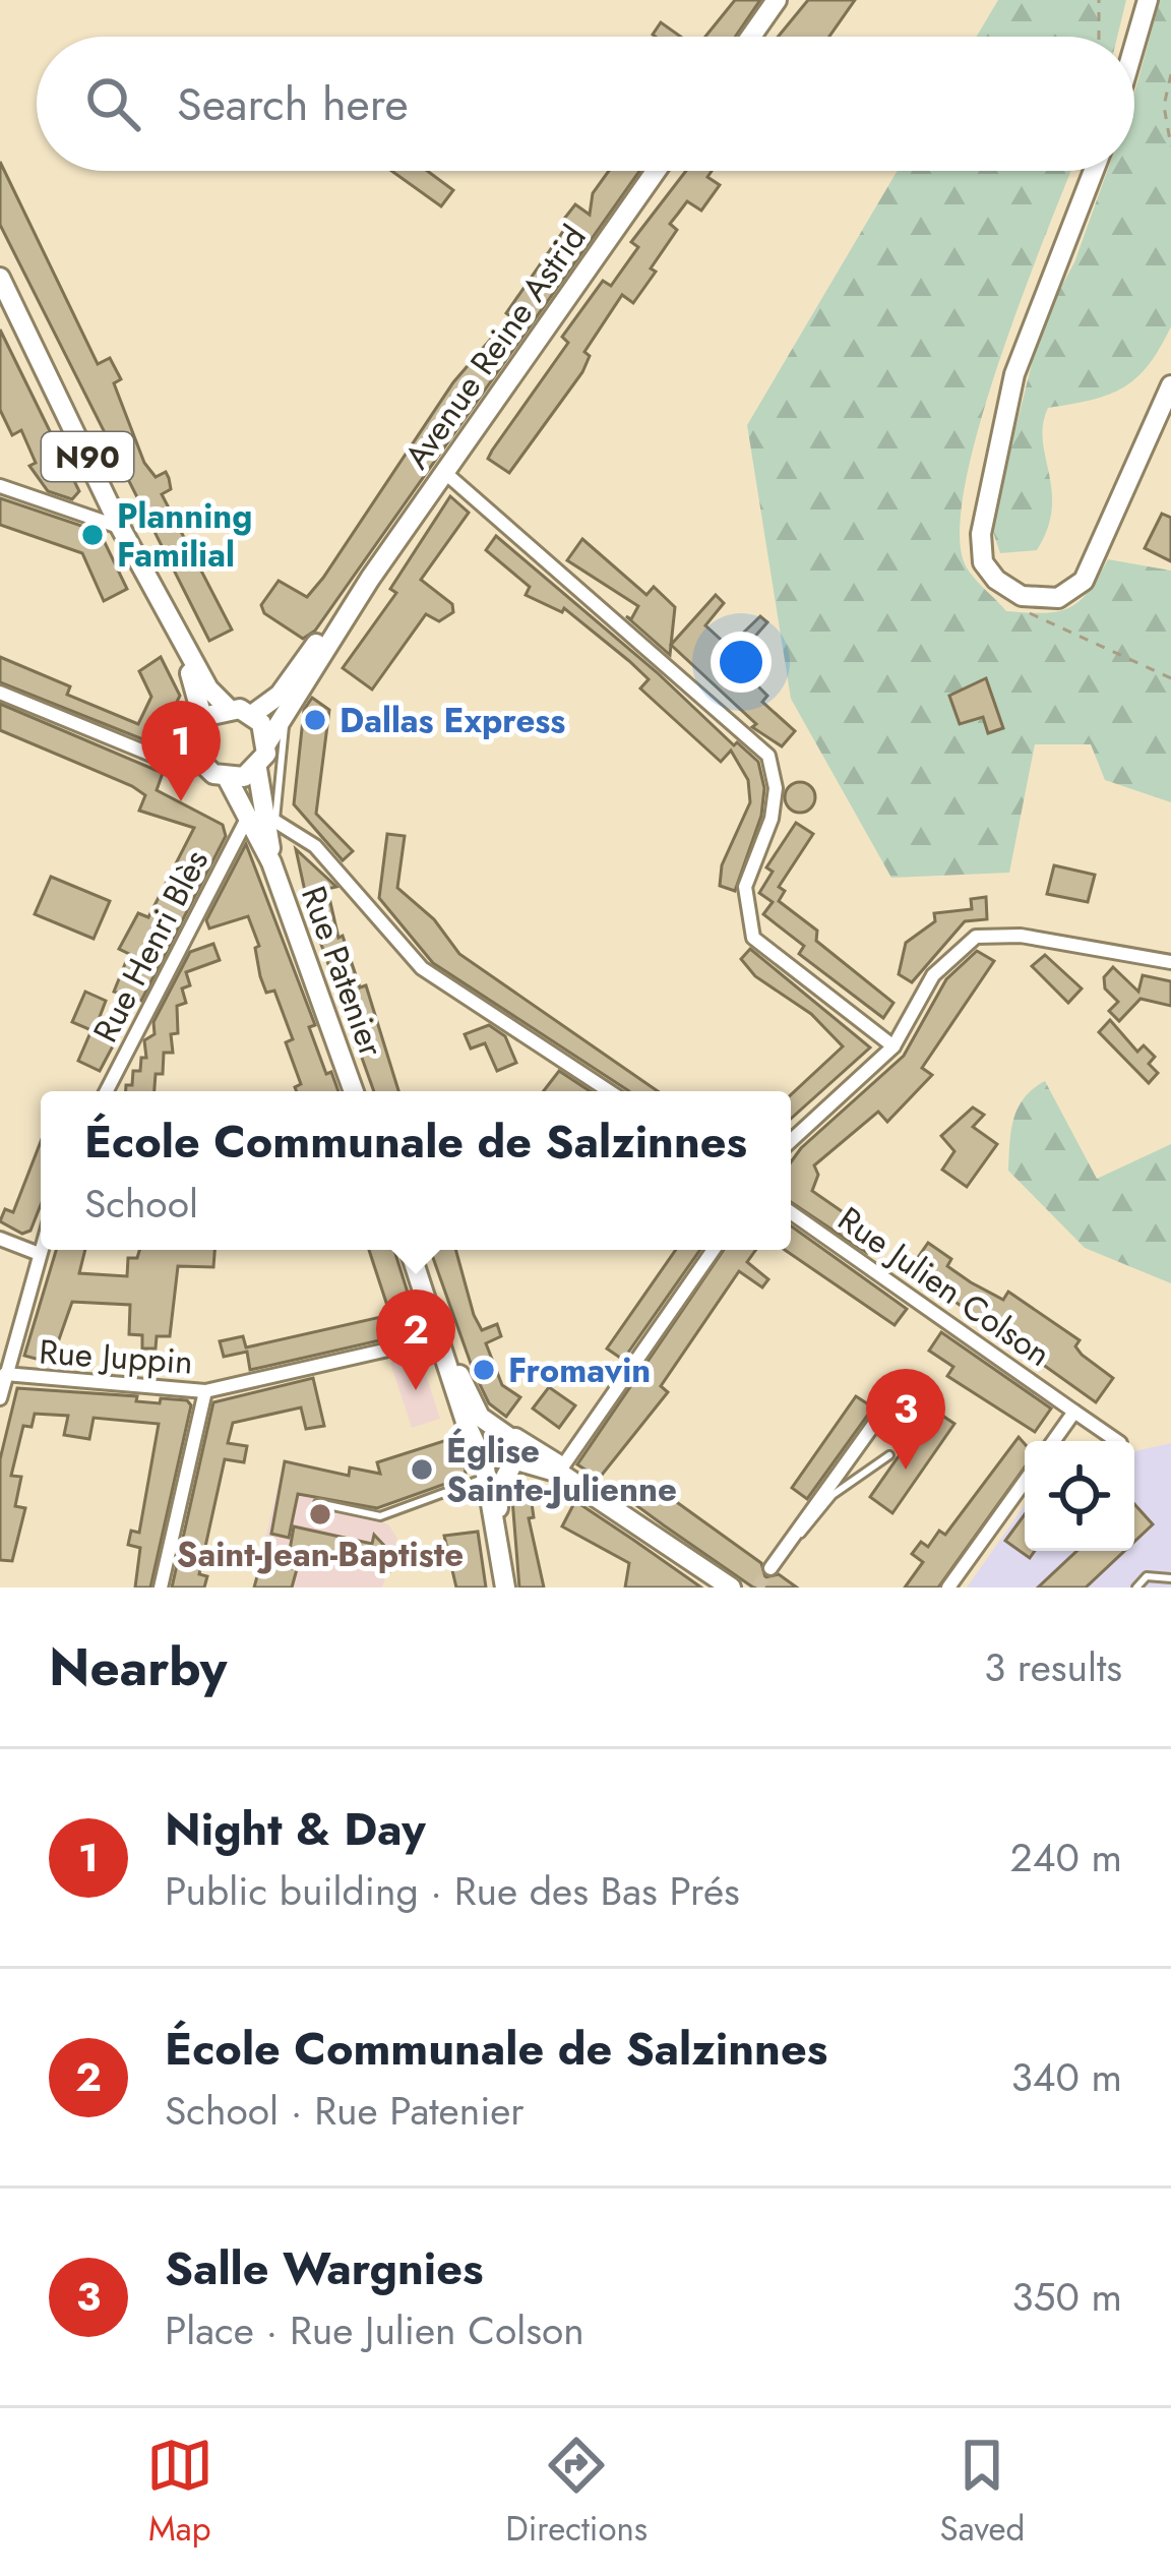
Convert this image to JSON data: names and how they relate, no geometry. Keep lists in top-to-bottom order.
{
  "streets": {
    "main road": ["Avenue Reine Astrid", "N90", "Rue Patenier"],
    "street": ["Rue Henri Blès", "Rue Julien Colson", "Rue Juppin"]
  },
  "crossings": [
    ["Avenue Reine Astrid", "N90"],
    ["Avenue Reine Astrid", "Rue Patenier"],
    ["N90", "Rue Patenier"],
    ["Rue Henri Blès", "Rue Patenier"]
  ],
  "places": [
    "Planning Familial",
    "Dallas Express",
    "Fromavin",
    "Église Sainte-Julienne",
    "Saint-Jean-Baptiste"
  ],
  "page": {
    "search": "Search here",
    "pins": ["1", "2", "3"],
    "popup": ["École Communale de Salzinnes", "School"],
    "heading": ["Nearby", "3 results"],
    "list": [
      {
        "mark": "1",
        "name": "Night & Day",
        "note": "Public building · Rue des Bas Prés",
        "value": "240 m"
      },
      {
        "mark": "2",
        "name": "École Communale de Salzinnes",
        "note": "School · Rue Patenier",
        "value": "340 m"
      },
      {
        "mark": "3",
        "name": "Salle Wargnies",
        "note": "Place · Rue Julien Colson",
        "value": "350 m"
      }
    ],
    "nav": ["Map", "Directions", "Saved"]
  }
}
